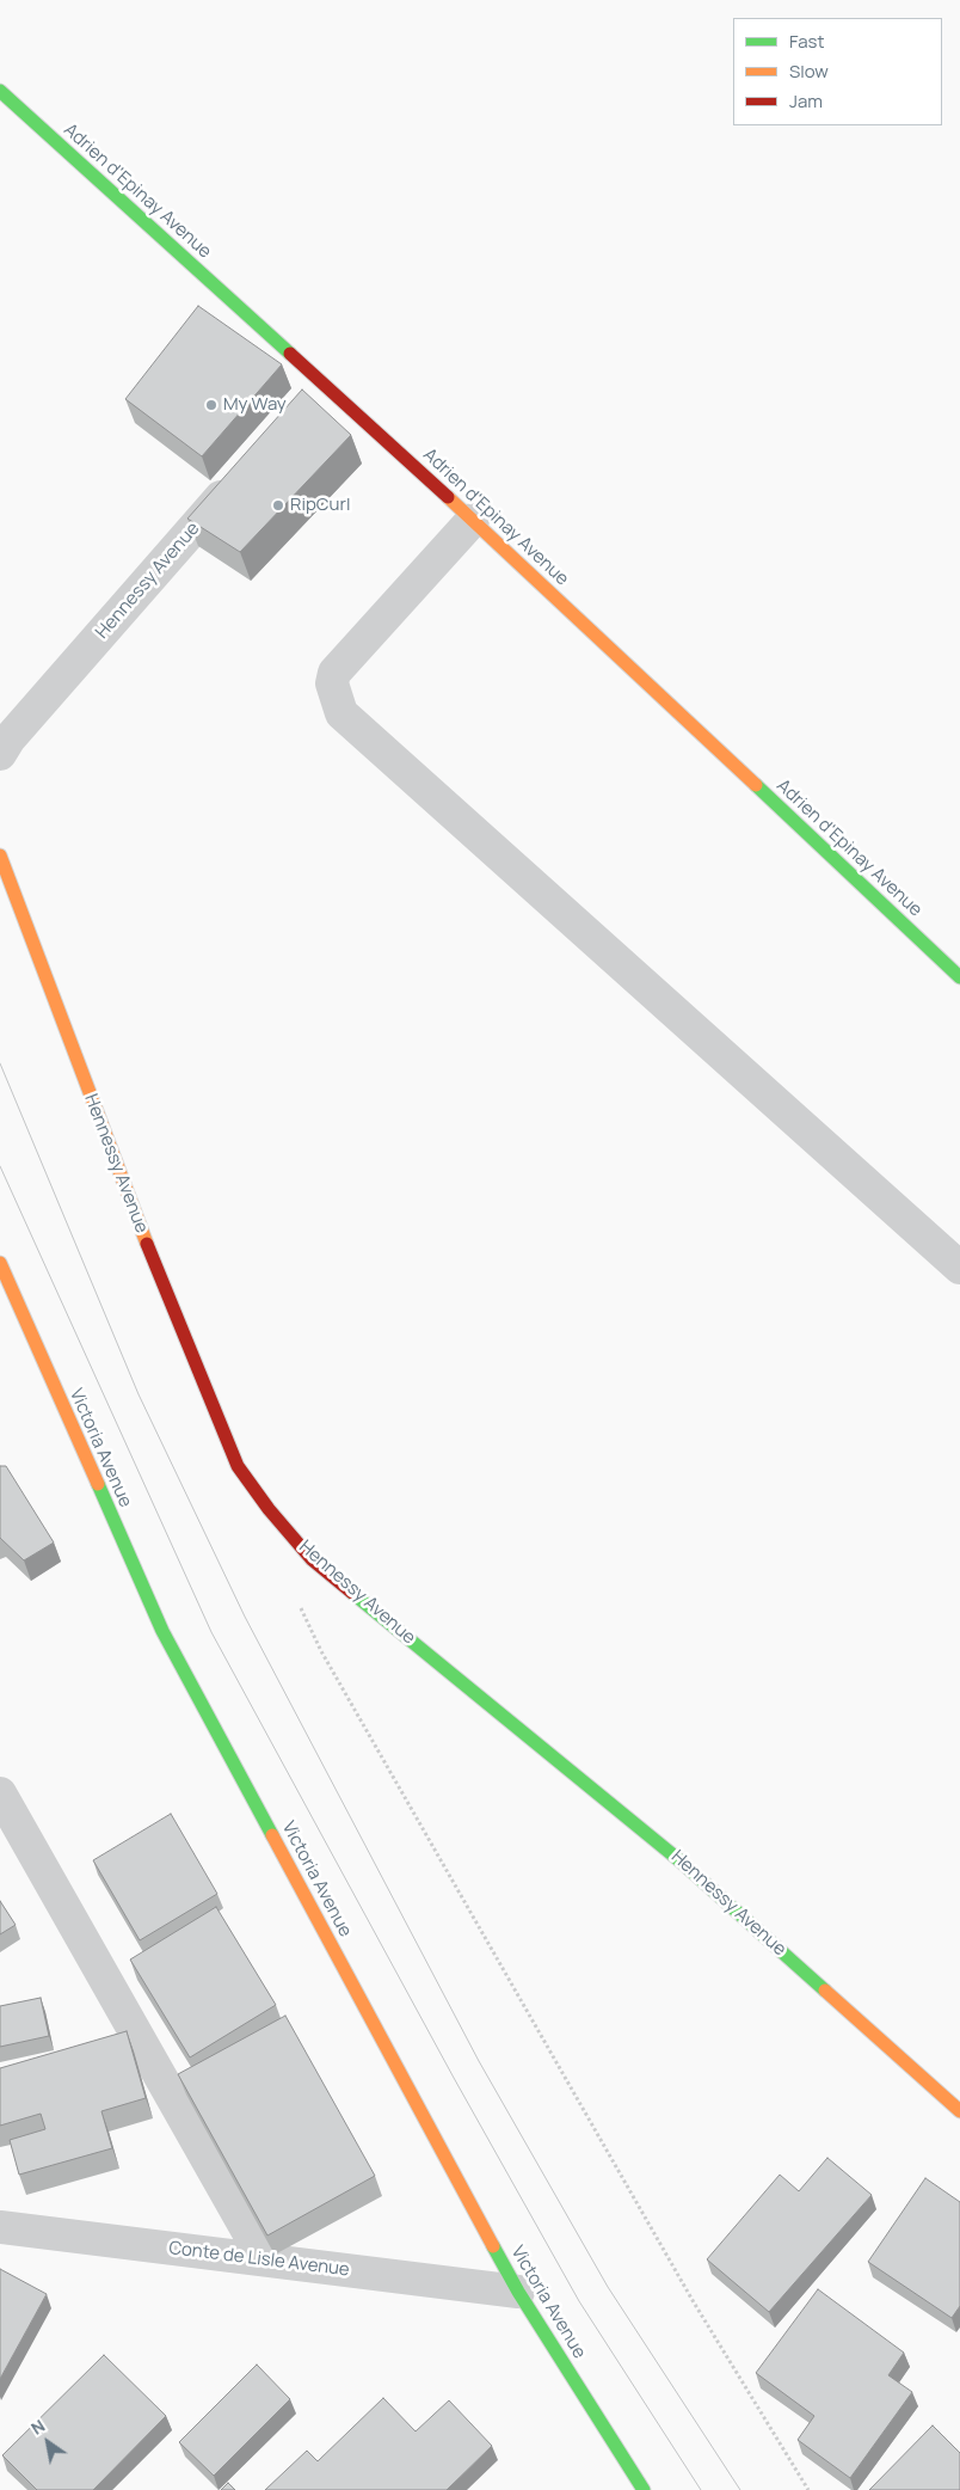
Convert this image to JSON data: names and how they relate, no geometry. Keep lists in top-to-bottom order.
{
  "streets": {
    "street": [
      "Adrien d'Epinay Avenue",
      "Hennessy Avenue",
      "Victoria Avenue",
      "Conte de Lisle Avenue"
    ]
  },
  "crossings": [
    ["Victoria Avenue", "Conte de Lisle Avenue"]
  ],
  "places": ["My Way", "RipCurl"],
  "legend": ["Fast", "Slow", "Jam"],
  "north": "top left"
}
